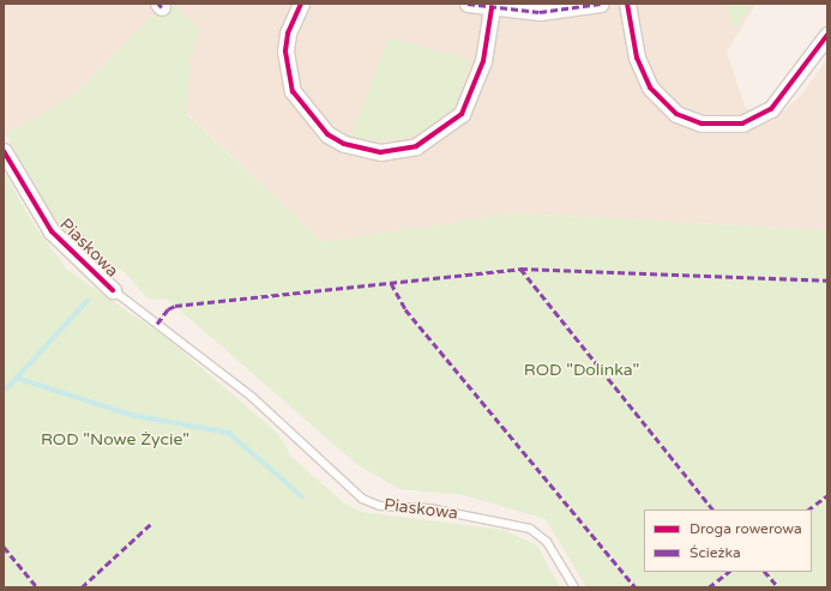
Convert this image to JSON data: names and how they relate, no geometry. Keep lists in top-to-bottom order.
{
  "streets": {
    "street": ["Piaskowa"]
  },
  "parks": ["ROD \"Dolinka\"", "ROD \"Nowe Życie\""],
  "legend": ["Droga rowerowa", "Ścieżka"]
}
